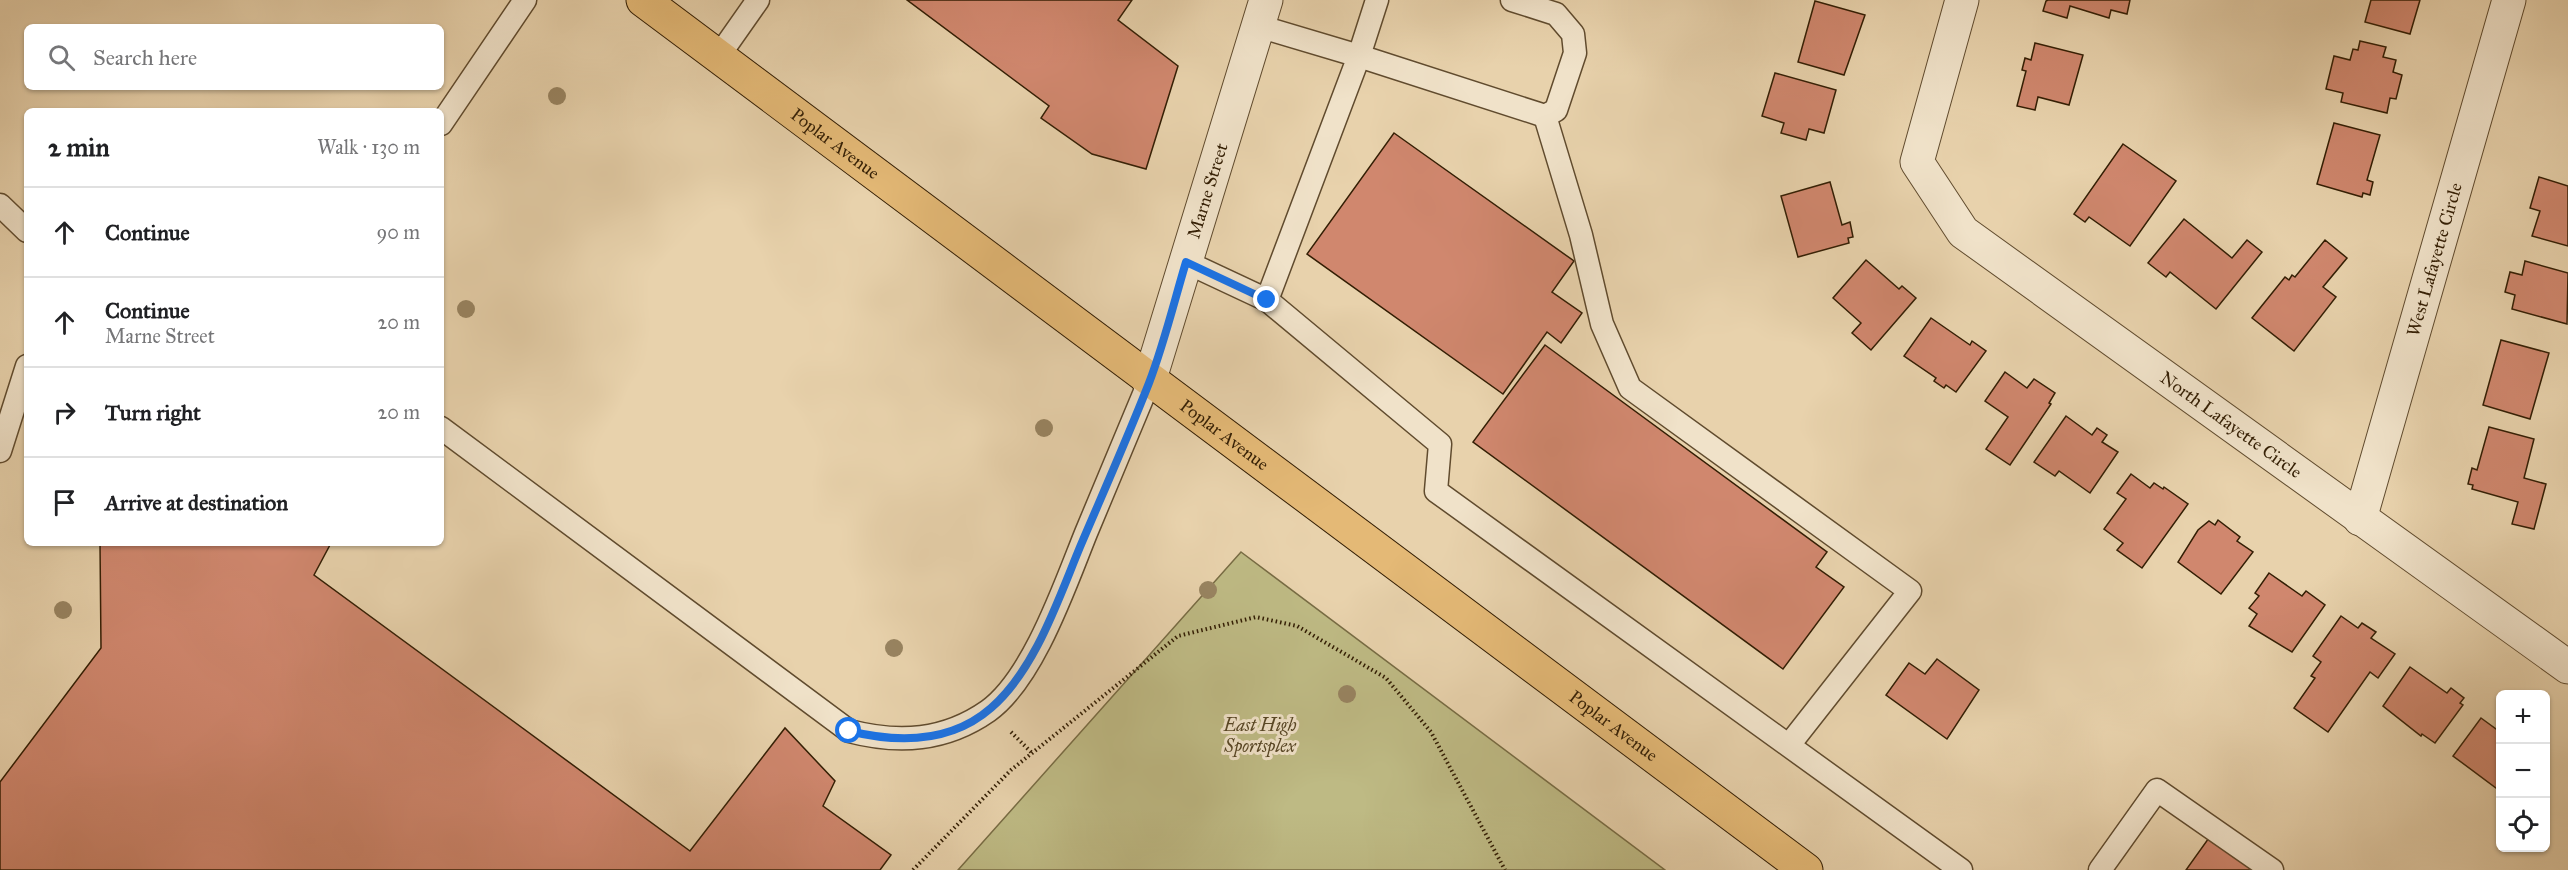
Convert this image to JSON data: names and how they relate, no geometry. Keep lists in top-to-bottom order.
{
  "streets": {
    "main road": ["Poplar Avenue"],
    "street": ["Marne Street", "West Lafayette Circle", "North Lafayette Circle"]
  },
  "crossings": [
    ["Poplar Avenue", "Marne Street"],
    ["West Lafayette Circle", "North Lafayette Circle"]
  ],
  "parks": ["East High Sportsplex"],
  "page": {
    "search": "Search here",
    "heading": ["2 min", "Walk · 130 m"],
    "list": [
      ["Continue", "90 m"],
      ["Continue", "Marne Street", "20 m"],
      ["Turn right", "20 m"],
      "Arrive at destination"
    ],
    "map_buttons": ["+", "−"]
  }
}
